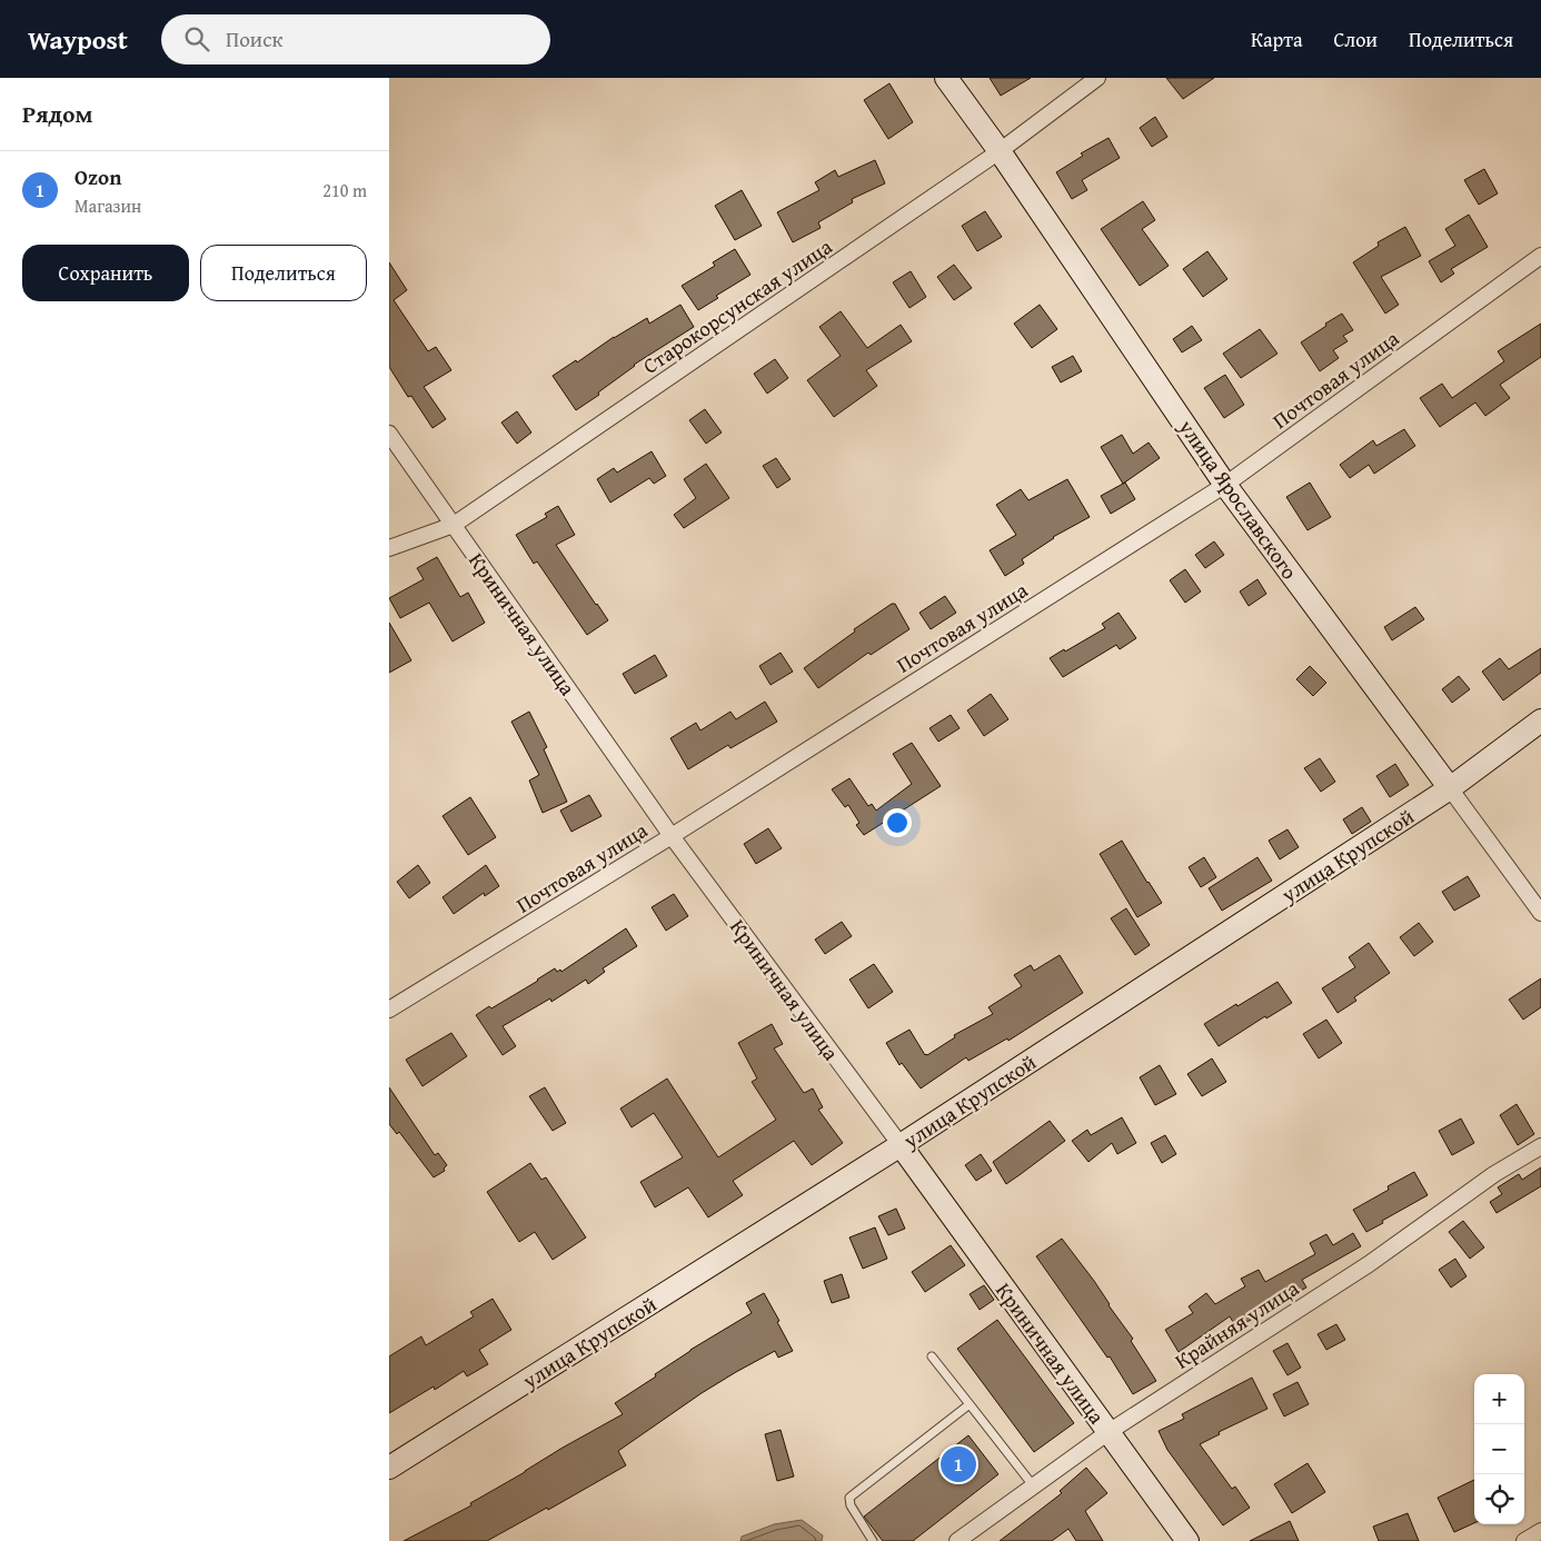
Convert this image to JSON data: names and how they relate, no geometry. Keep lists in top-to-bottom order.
{
  "streets": {
    "street": [
      "Старокорсунская улица",
      "Почтовая улица",
      "улица Ярославского",
      "Криничная улица",
      "улица Крупской",
      "Крайняя улица"
    ]
  },
  "crossings": [
    ["Старокорсунская улица", "улица Ярославского"],
    ["Старокорсунская улица", "Криничная улица"],
    ["Почтовая улица", "улица Ярославского"],
    ["Почтовая улица", "Криничная улица"],
    ["улица Ярославского", "улица Крупской"],
    ["Криничная улица", "улица Крупской"],
    ["Криничная улица", "Крайняя улица"]
  ],
  "page": {
    "header": "Waypost",
    "search": "Поиск",
    "nav": ["Карта", "Слои", "Поделиться"],
    "heading": "Рядом",
    "list": [
      {
        "mark": "1",
        "name": "Ozon",
        "note": "Магазин",
        "value": "210 m"
      }
    ],
    "buttons": ["Сохранить", "Поделиться"],
    "map_buttons": ["+", "−"],
    "pins": "1"
  }
}
